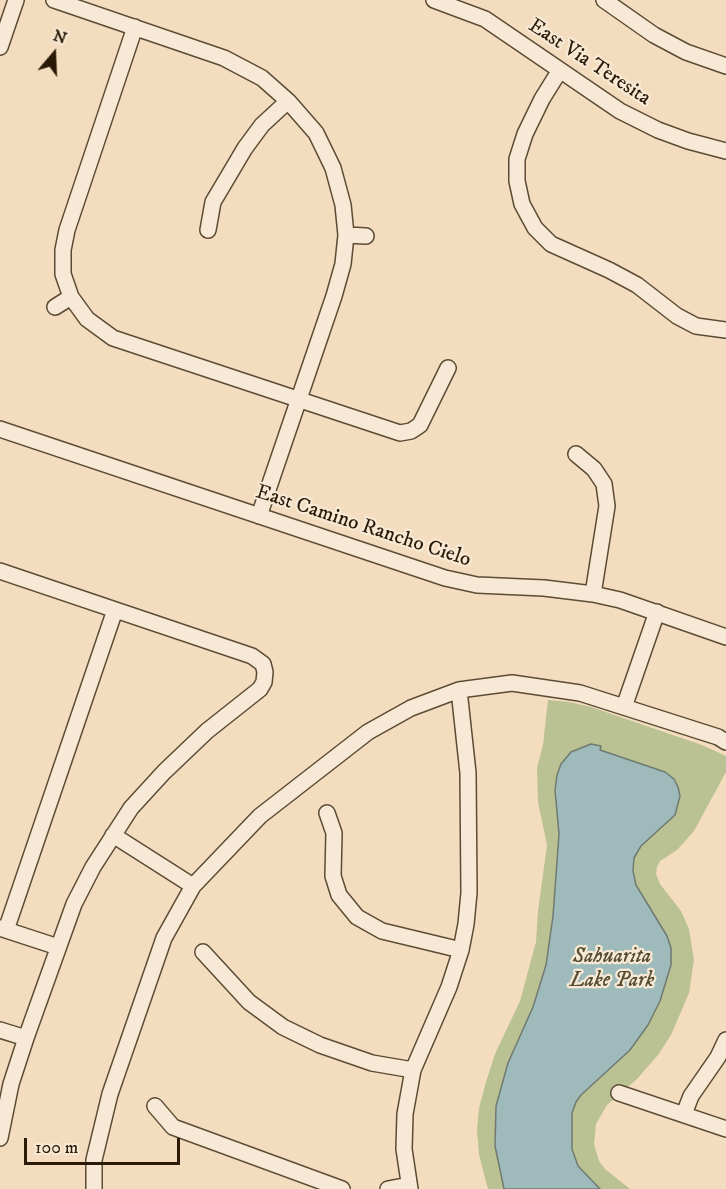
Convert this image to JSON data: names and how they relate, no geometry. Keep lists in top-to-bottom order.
{
  "streets": {
    "street": ["East Via Teresita", "East Camino Rancho Cielo"]
  },
  "parks": ["Sahuarita Lake Park"],
  "scale_bar": "100 m",
  "north": "top"
}
